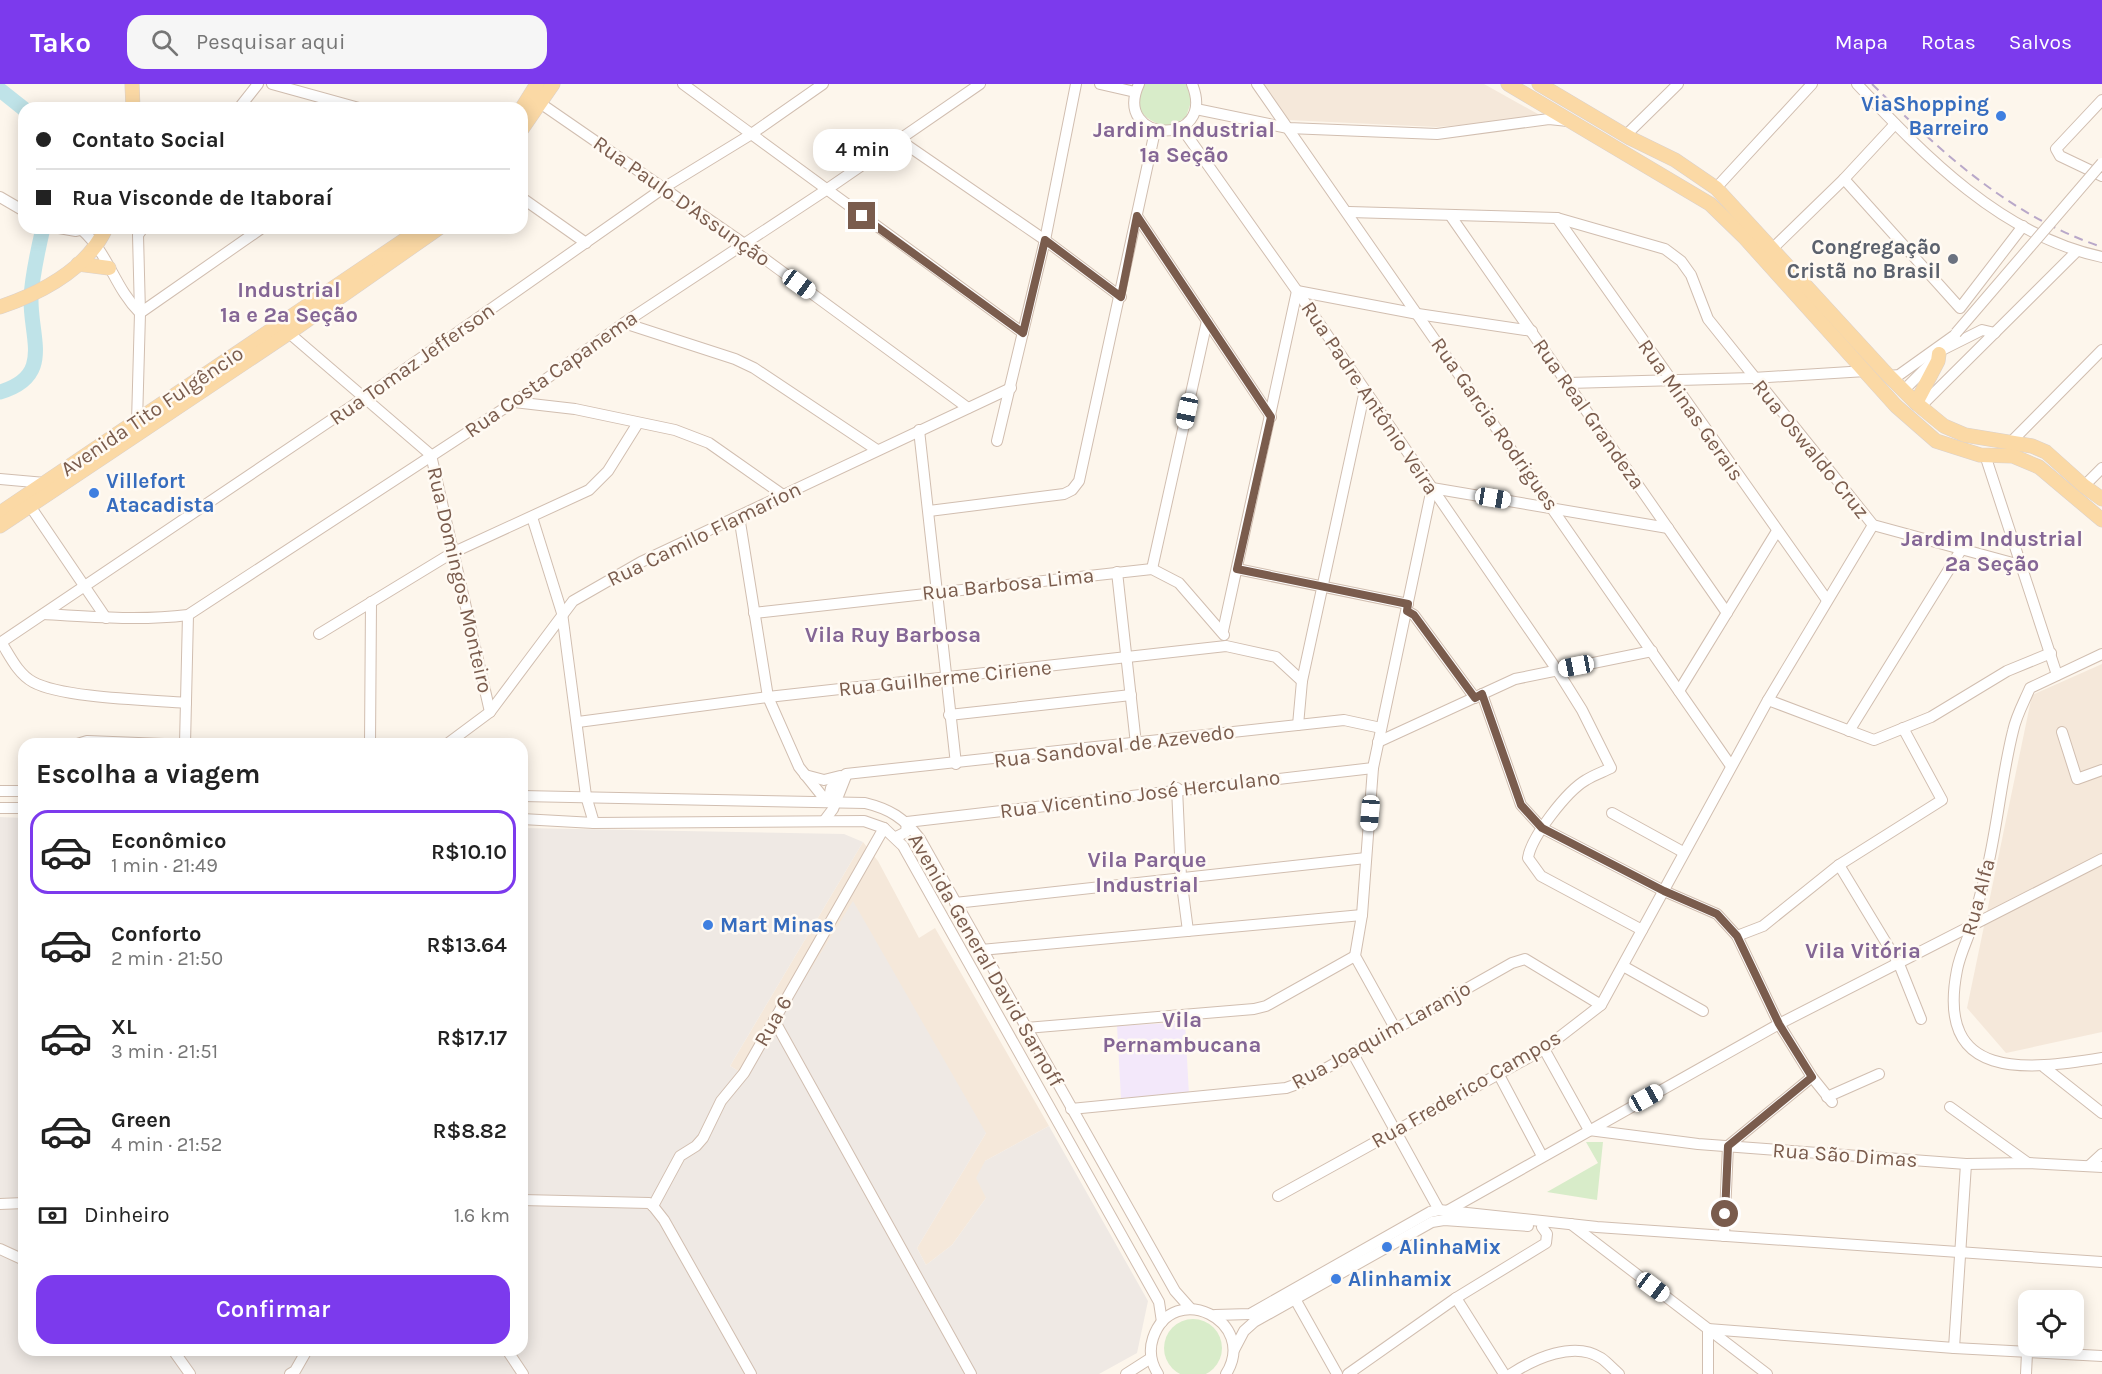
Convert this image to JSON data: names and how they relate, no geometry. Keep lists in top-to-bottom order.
{
  "streets": {
    "main road": ["Avenida Tito Fulgêncio"],
    "street": [
      "Rua Paulo D'Assunção",
      "Rua Tomaz Jefferson",
      "Rua Costa Capanema",
      "Rua Padre Antônio Veira",
      "Rua Minas Gerais",
      "Rua Real Grandeza",
      "Rua Garcia Rodrigues",
      "Rua Oswaldo Cruz",
      "Rua Camilo Flamarion",
      "Rua Domingos Monteiro",
      "Rua Barbosa Lima",
      "Rua Guilherme Ciriene",
      "Rua Sandoval de Azevedo",
      "Rua Vicentino José Herculano",
      "Rua Alfa",
      "Avenida General David Sarnoff",
      "Rua 6",
      "Rua Joaquim Laranjo",
      "Rua Frederico Campos",
      "Rua São Dimas"
    ]
  },
  "crossings": [
    ["Rua Paulo D'Assunção", "Rua Tomaz Jefferson"],
    ["Rua Paulo D'Assunção", "Rua Costa Capanema"],
    ["Rua Paulo D'Assunção", "Rua Camilo Flamarion"],
    ["Rua Tomaz Jefferson", "Rua Domingos Monteiro"],
    ["Rua Costa Capanema", "Rua Domingos Monteiro"],
    ["Rua Minas Gerais", "Rua Oswaldo Cruz"],
    ["Rua Minas Gerais", "Rua Frederico Campos"],
    ["Avenida Tito Fulgêncio", "Rua Domingos Monteiro"],
    ["Rua Garcia Rodrigues", "Rua Frederico Campos"],
    ["Rua Oswaldo Cruz", "Rua Frederico Campos"],
    ["Rua Camilo Flamarion", "Rua Domingos Monteiro"],
    ["Rua Vicentino José Herculano", "Avenida General David Sarnoff"],
    ["Avenida General David Sarnoff", "Rua 6"],
    ["Avenida General David Sarnoff", "Rua Joaquim Laranjo"],
    ["Rua Joaquim Laranjo", "Rua Frederico Campos"]
  ],
  "districts": [
    "Jardim Industrial 1ª Seção",
    "Industrial 1ª e 2ª Seção",
    "Jardim Industrial 2ª Seção",
    "Vila Ruy Barbosa",
    "Vila Parque Industrial",
    "Vila Vitória",
    "Vila Pernambucana"
  ],
  "places": [
    "ViaShopping Barreiro",
    "Congregação Cristã no Brasil",
    "Villefort Atacadista",
    "Mart Minas",
    "AlinhaMix",
    "Alinhamix"
  ],
  "page": {
    "header": "Tako",
    "search": "Pesquisar aqui",
    "nav": ["Mapa", "Rotas", "Salvos"],
    "banner": ["Contato Social", "Rua Visconde de Itaboraí"],
    "bubble": "4 min",
    "heading": "Escolha a viagem",
    "list": [
      {
        "name": "Econômico",
        "note": "1 min · 21:49",
        "value": "R$10.10"
      },
      {
        "name": "Conforto",
        "note": "2 min · 21:50",
        "value": "R$13.64"
      },
      {
        "name": "XL",
        "note": "3 min · 21:51",
        "value": "R$17.17"
      },
      {
        "name": "Green",
        "note": "4 min · 21:52",
        "value": "R$8.82"
      }
    ],
    "pay": ["Dinheiro", "1.6 km"],
    "buttons": "Confirmar"
  }
}
